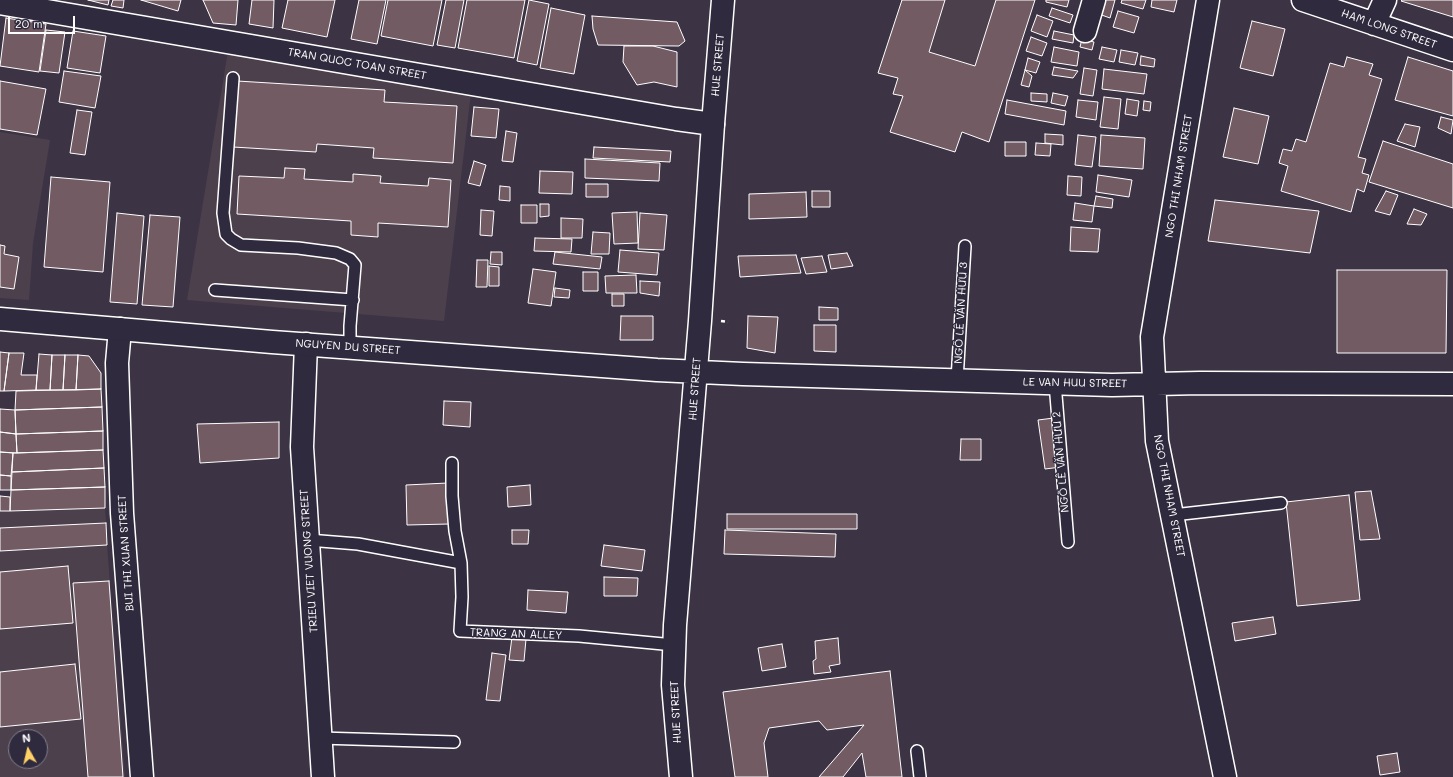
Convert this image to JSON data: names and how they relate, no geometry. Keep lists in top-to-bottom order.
{
  "streets": {
    "street": [
      "HAM LONG STREET",
      "TRAN QUOC TOAN STREET",
      "HUE STREET",
      "NGO THI NHAM STREET",
      "NGUYEN DU STREET",
      "LE VAN HUU STREET",
      "BUI THI XUAN STREET",
      "TRIEU VIET VUONG STREET"
    ],
    "lane": ["NGÕ LÊ VĂN HƯU 3", "NGÕ LÊ VĂN HƯU 2", "TRANG AN ALLEY"]
  },
  "crossings": [
    ["TRAN QUOC TOAN STREET", "HUE STREET"],
    ["HUE STREET", "NGUYEN DU STREET"],
    ["HUE STREET", "LE VAN HUU STREET"],
    ["HUE STREET", "TRANG AN ALLEY"],
    ["NGO THI NHAM STREET", "LE VAN HUU STREET"],
    ["NGÕ LÊ VĂN HƯU 3", "LE VAN HUU STREET"],
    ["NGUYEN DU STREET", "LE VAN HUU STREET"],
    ["NGUYEN DU STREET", "BUI THI XUAN STREET"],
    ["NGUYEN DU STREET", "TRIEU VIET VUONG STREET"],
    ["LE VAN HUU STREET", "NGÕ LÊ VĂN HƯU 2"]
  ],
  "scale_bar": "20 m",
  "north": "top"
}
